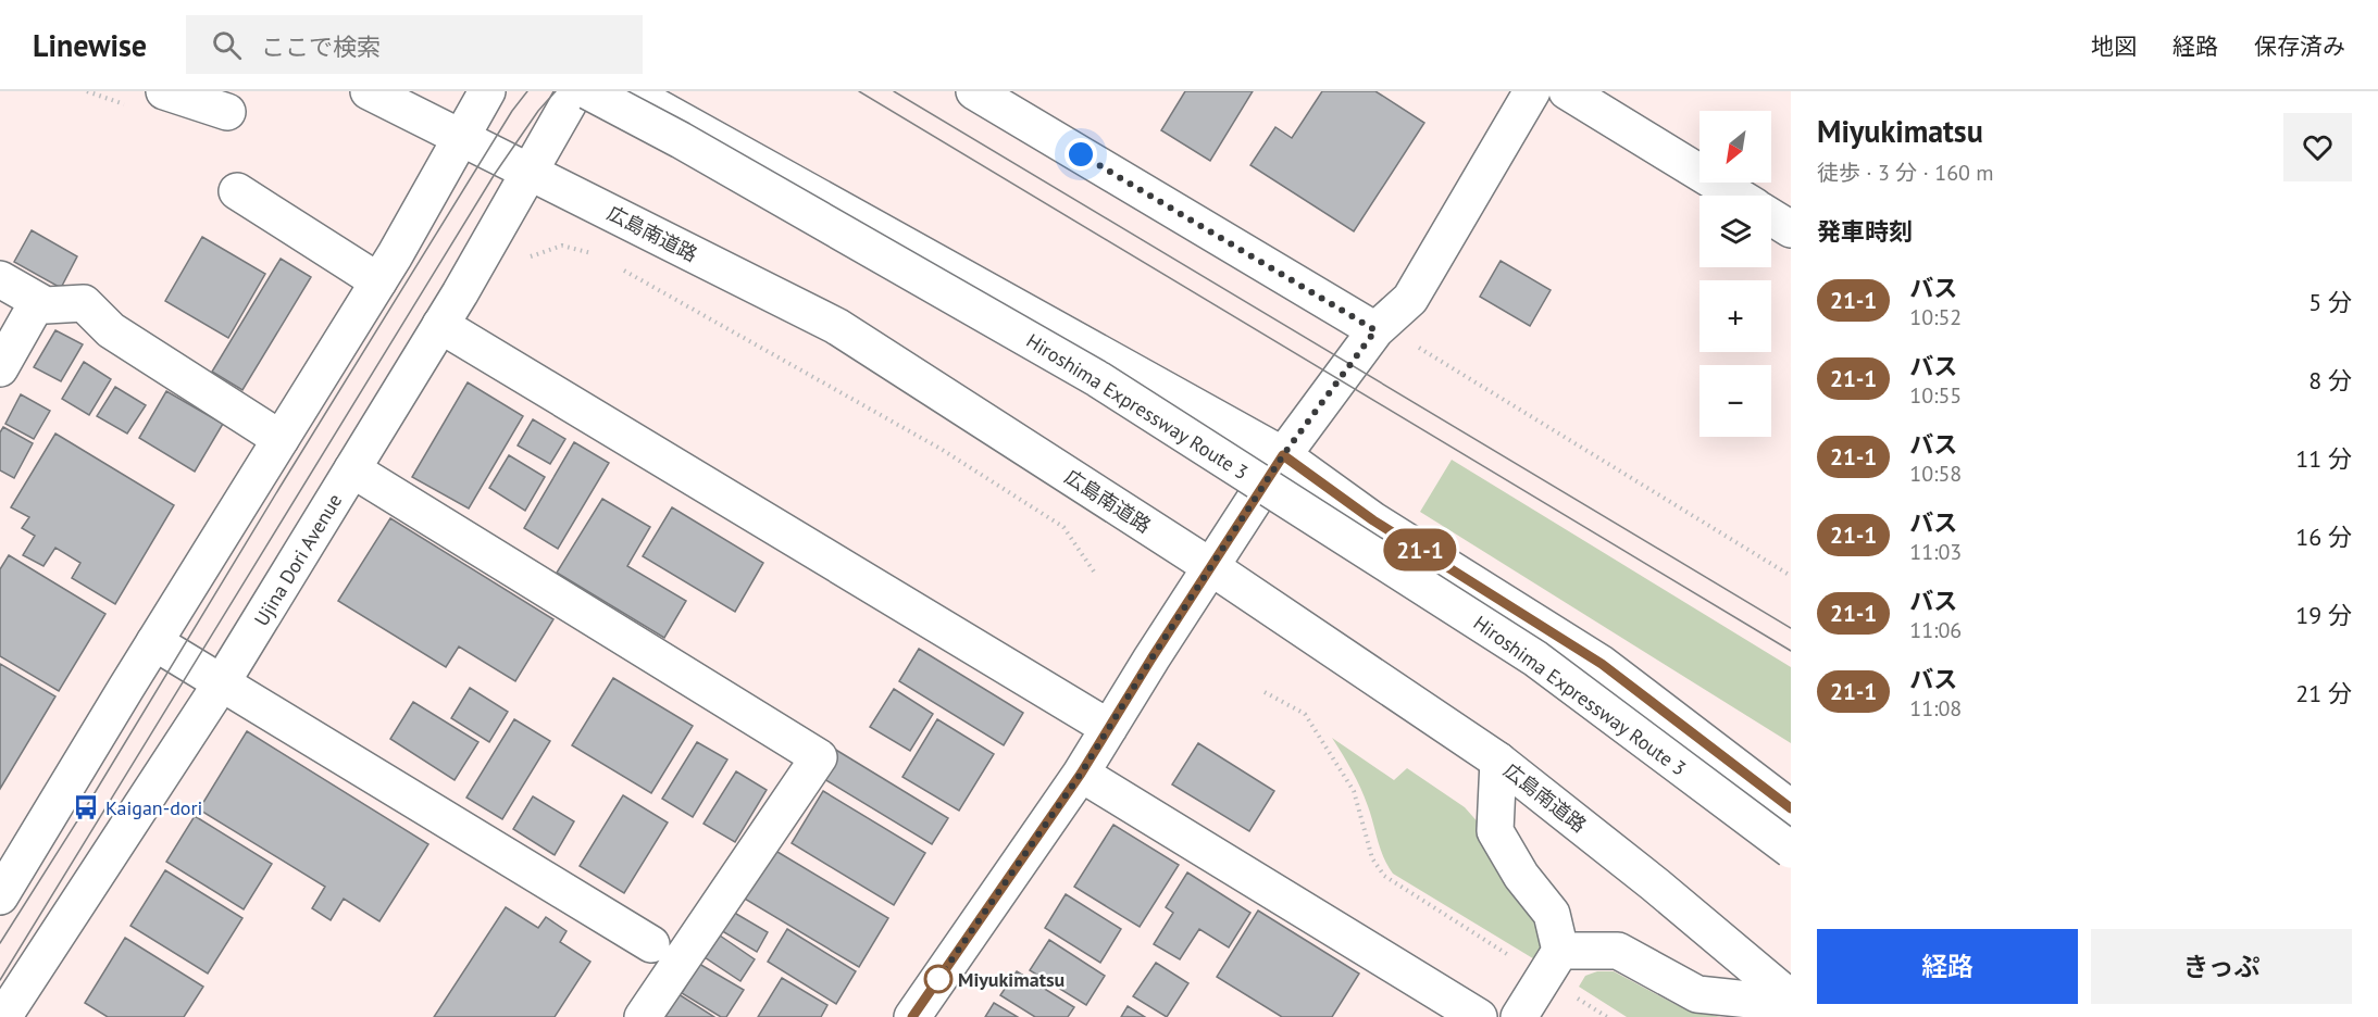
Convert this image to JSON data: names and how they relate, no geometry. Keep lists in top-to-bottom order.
{
  "streets": {
    "main road": ["広島南道路", "Hiroshima Expressway Route 3", "Ujina Dori Avenue"]
  },
  "crossings": [
    ["広島南道路", "Ujina Dori Avenue"]
  ],
  "places": {
    "bus stop": ["Kaigan-dori"],
    "other": ["Miyukimatsu"]
  },
  "lines": ["bus line 21-1"],
  "north": "bottom left",
  "page": {
    "header": "Linewise",
    "search": "ここで検索",
    "nav": ["地図", "経路", "保存済み"],
    "on_map": "21-1",
    "heading": [
      ["Miyukimatsu", "徒歩 · 3 分 · 160 m"],
      "発車時刻"
    ],
    "map_buttons": ["+", "−"],
    "list": [
      {
        "mark": "21-1",
        "name": "バス",
        "note": "10:52",
        "value": "5 分"
      },
      {
        "mark": "21-1",
        "name": "バス",
        "note": "10:55",
        "value": "8 分"
      },
      {
        "mark": "21-1",
        "name": "バス",
        "note": "10:58",
        "value": "11 分"
      },
      {
        "mark": "21-1",
        "name": "バス",
        "note": "11:03",
        "value": "16 分"
      },
      {
        "mark": "21-1",
        "name": "バス",
        "note": "11:06",
        "value": "19 分"
      },
      {
        "mark": "21-1",
        "name": "バス",
        "note": "11:08",
        "value": "21 分"
      }
    ],
    "buttons": ["経路", "きっぷ"]
  }
}
